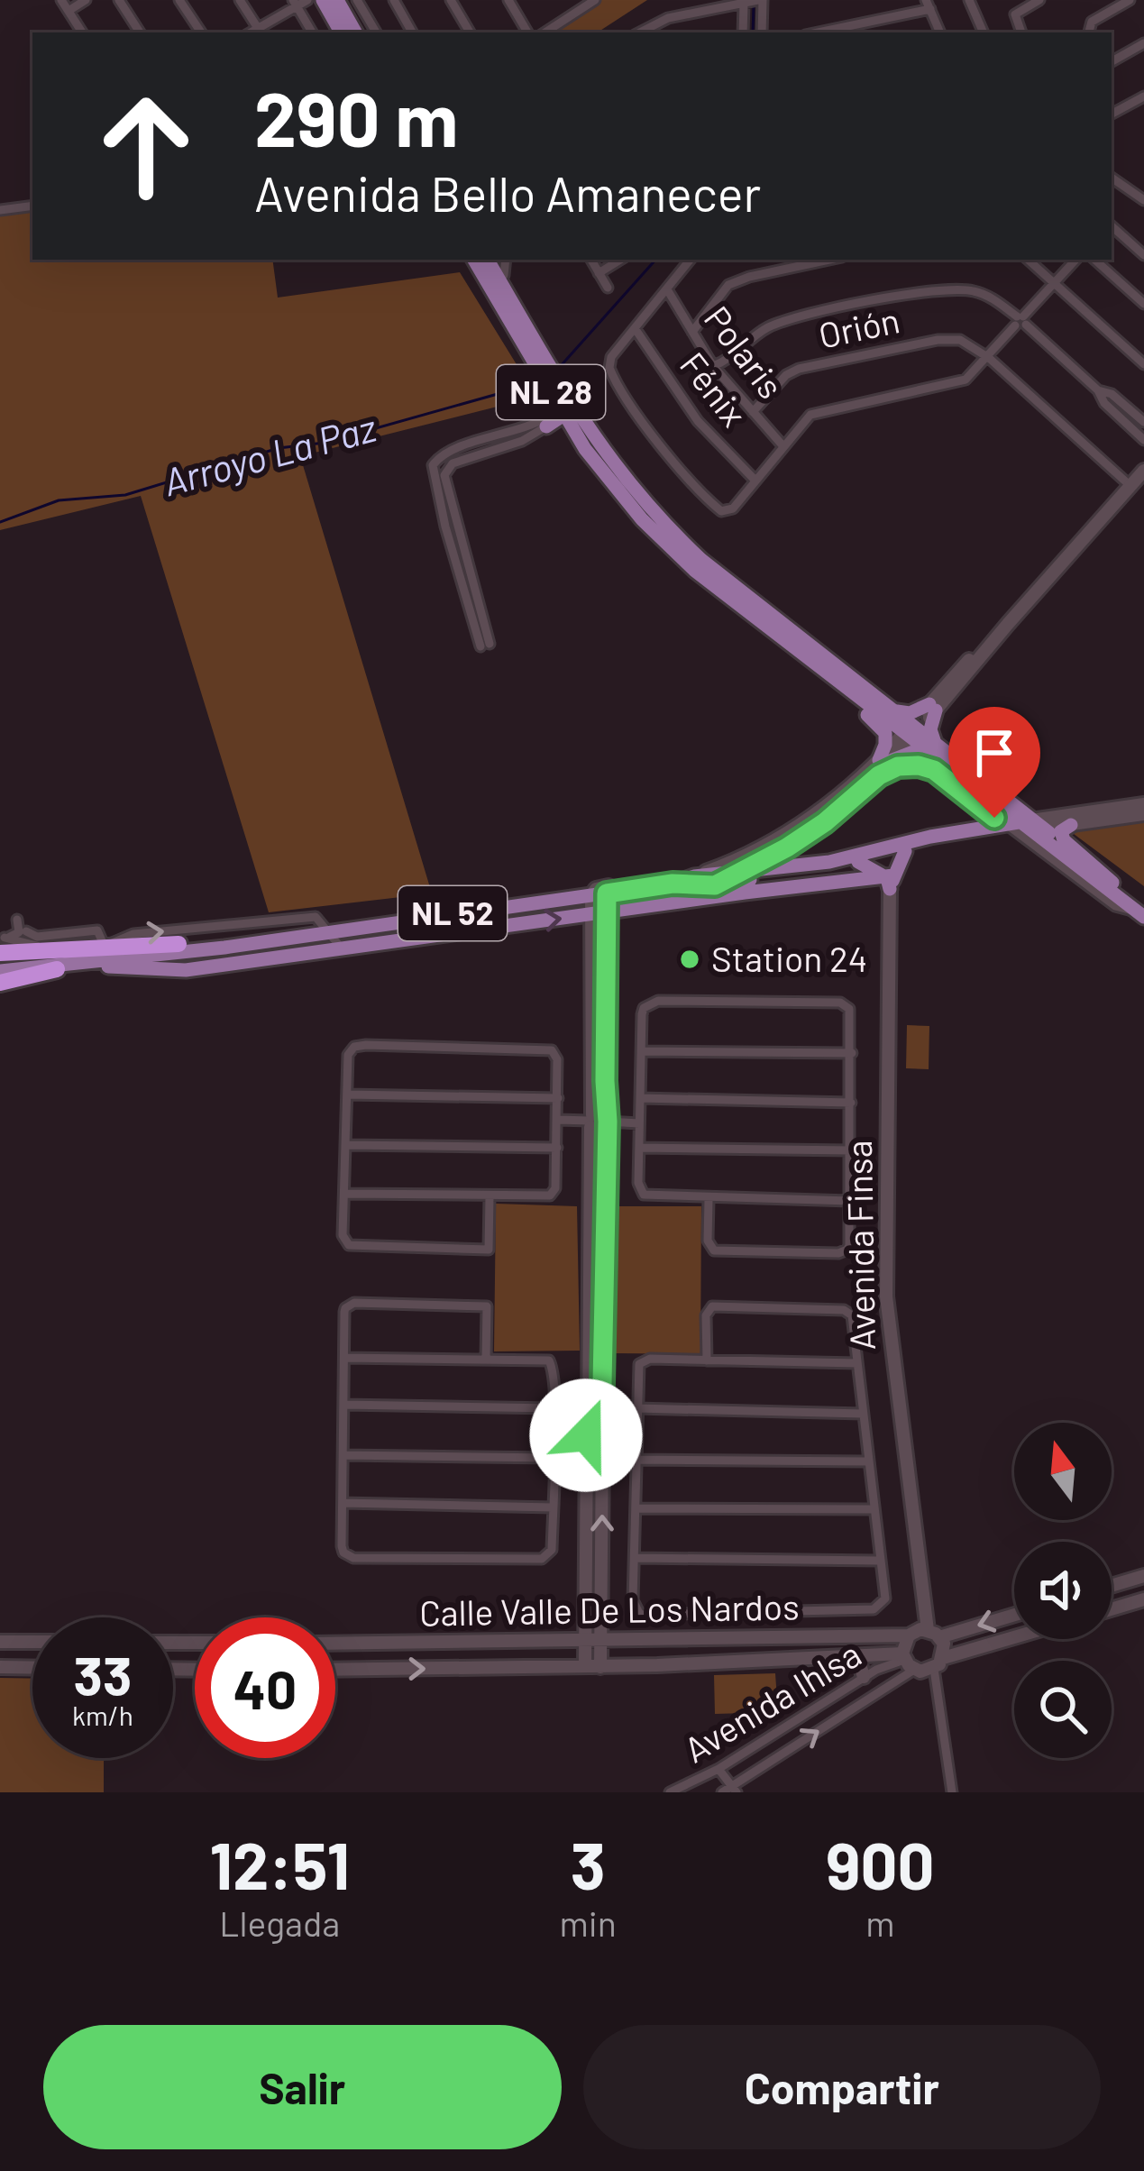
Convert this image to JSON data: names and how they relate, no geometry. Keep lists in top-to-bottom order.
{
  "streets": {
    "main road": ["NL 28", "NL 52"],
    "street": [
      "Orión",
      "Polaris",
      "Fénix",
      "Avenida Finsa",
      "Calle Valle De Los Nardos",
      "Avenida Ihlsa"
    ]
  },
  "crossings": [
    ["Orión", "Polaris"],
    ["NL 28", "NL 52"],
    ["Avenida Finsa", "Calle Valle De Los Nardos"],
    ["Calle Valle De Los Nardos", "Avenida Ihlsa"]
  ],
  "water": ["Arroyo La Paz"],
  "places": ["Station 24"],
  "north": "top",
  "page": {
    "turn": ["290 m", "Avenida Bello Amanecer"],
    "speed": "33 km/h",
    "limit": "40",
    "eta": [
      "12:51",
      "Llegada",
      "3",
      "min",
      "900",
      "m"
    ],
    "buttons": ["Salir", "Compartir"]
  }
}
